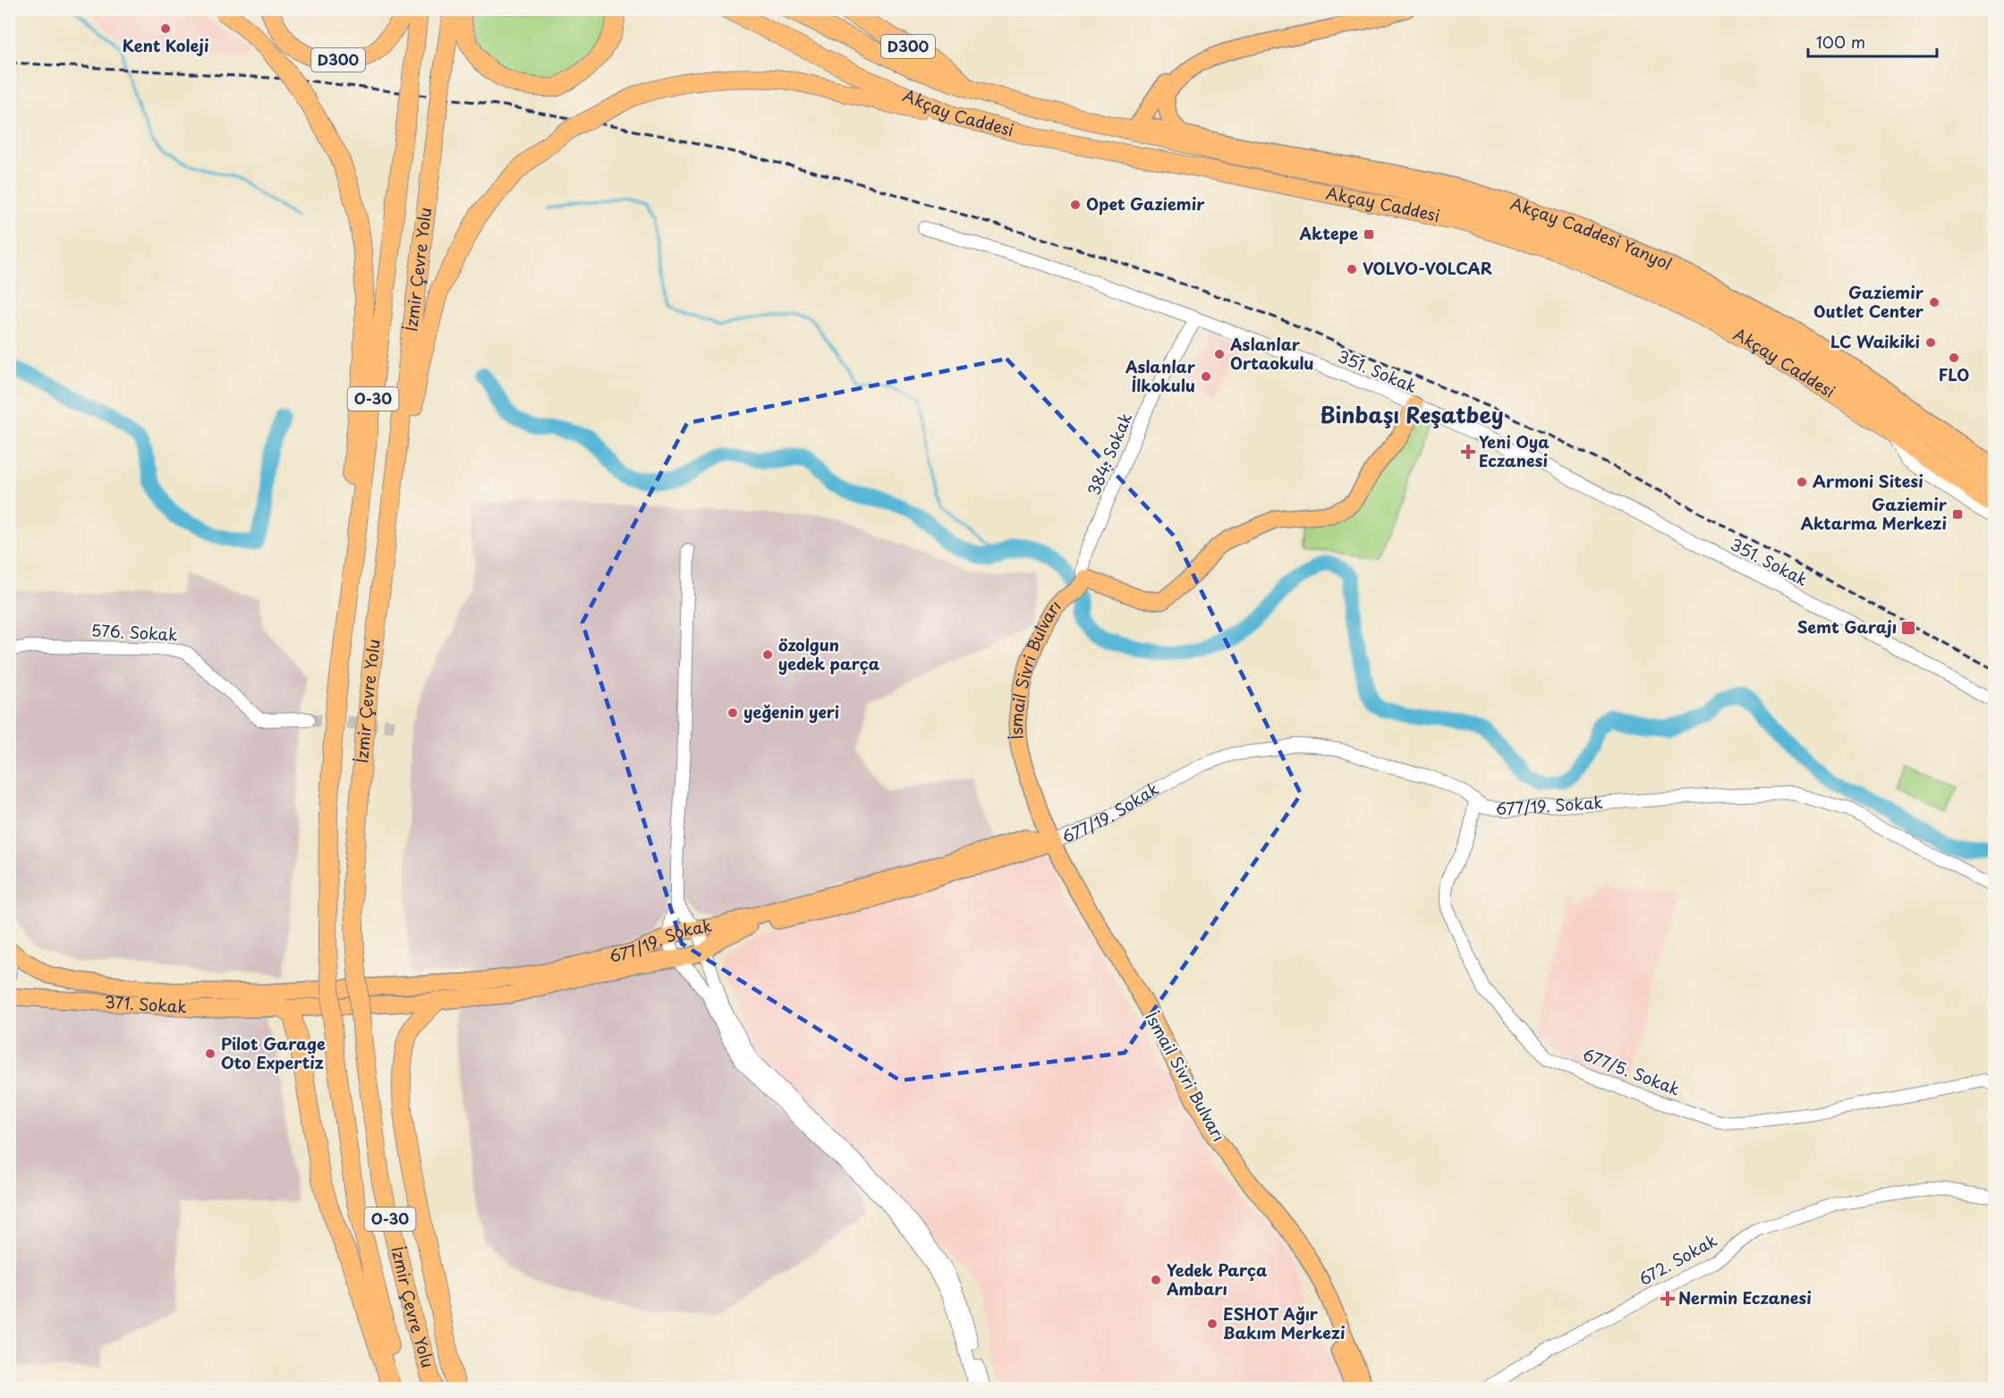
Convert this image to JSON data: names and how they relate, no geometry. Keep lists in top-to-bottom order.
{
  "streets": {
    "highway": [
      "D300",
      "Akçay Caddesi",
      "İzmir Çevre Yolu",
      "O-30"
    ],
    "main road": [
      "Akçay Caddesi Yanyol",
      "İsmail Sivri Bulvarı",
      "677/19. Sokak",
      "371. Sokak"
    ],
    "street": [
      "351. Sokak",
      "384. Sokak",
      "576. Sokak",
      "677/5. Sokak",
      "672. Sokak"
    ]
  },
  "crossings": [
    ["D300", "Akçay Caddesi"],
    ["Akçay Caddesi", "Akçay Caddesi Yanyol"],
    ["351. Sokak", "384. Sokak"],
    ["384. Sokak", "İsmail Sivri Bulvarı"],
    ["İsmail Sivri Bulvarı", "677/19. Sokak"],
    ["677/19. Sokak", "371. Sokak"],
    ["677/19. Sokak", "677/5. Sokak"]
  ],
  "districts": ["Binbaşı Reşatbey"],
  "places": {
    "other": [
      "Kent Koleji",
      "Opet Gaziemir",
      "VOLVO-VOLCAR",
      "Gaziemir Outlet Center",
      "LC Waikiki",
      "Aslanlar Ortaokulu",
      "FLO",
      "Aslanlar İlkokulu",
      "Armoni Sitesi",
      "özolgun yedek parça",
      "yeğenin yeri",
      "Pilot Garage Oto Expertiz",
      "Yedek Parça Ambarı",
      "ESHOT Ağır Bakım Merkezi"
    ],
    "transit": ["Aktepe", "Gaziemir Aktarma Merkezi", "Semt Garajı"],
    "health": ["Yeni Oya Eczanesi", "Nermin Eczanesi"]
  },
  "scale_bar": "100 m"
}
